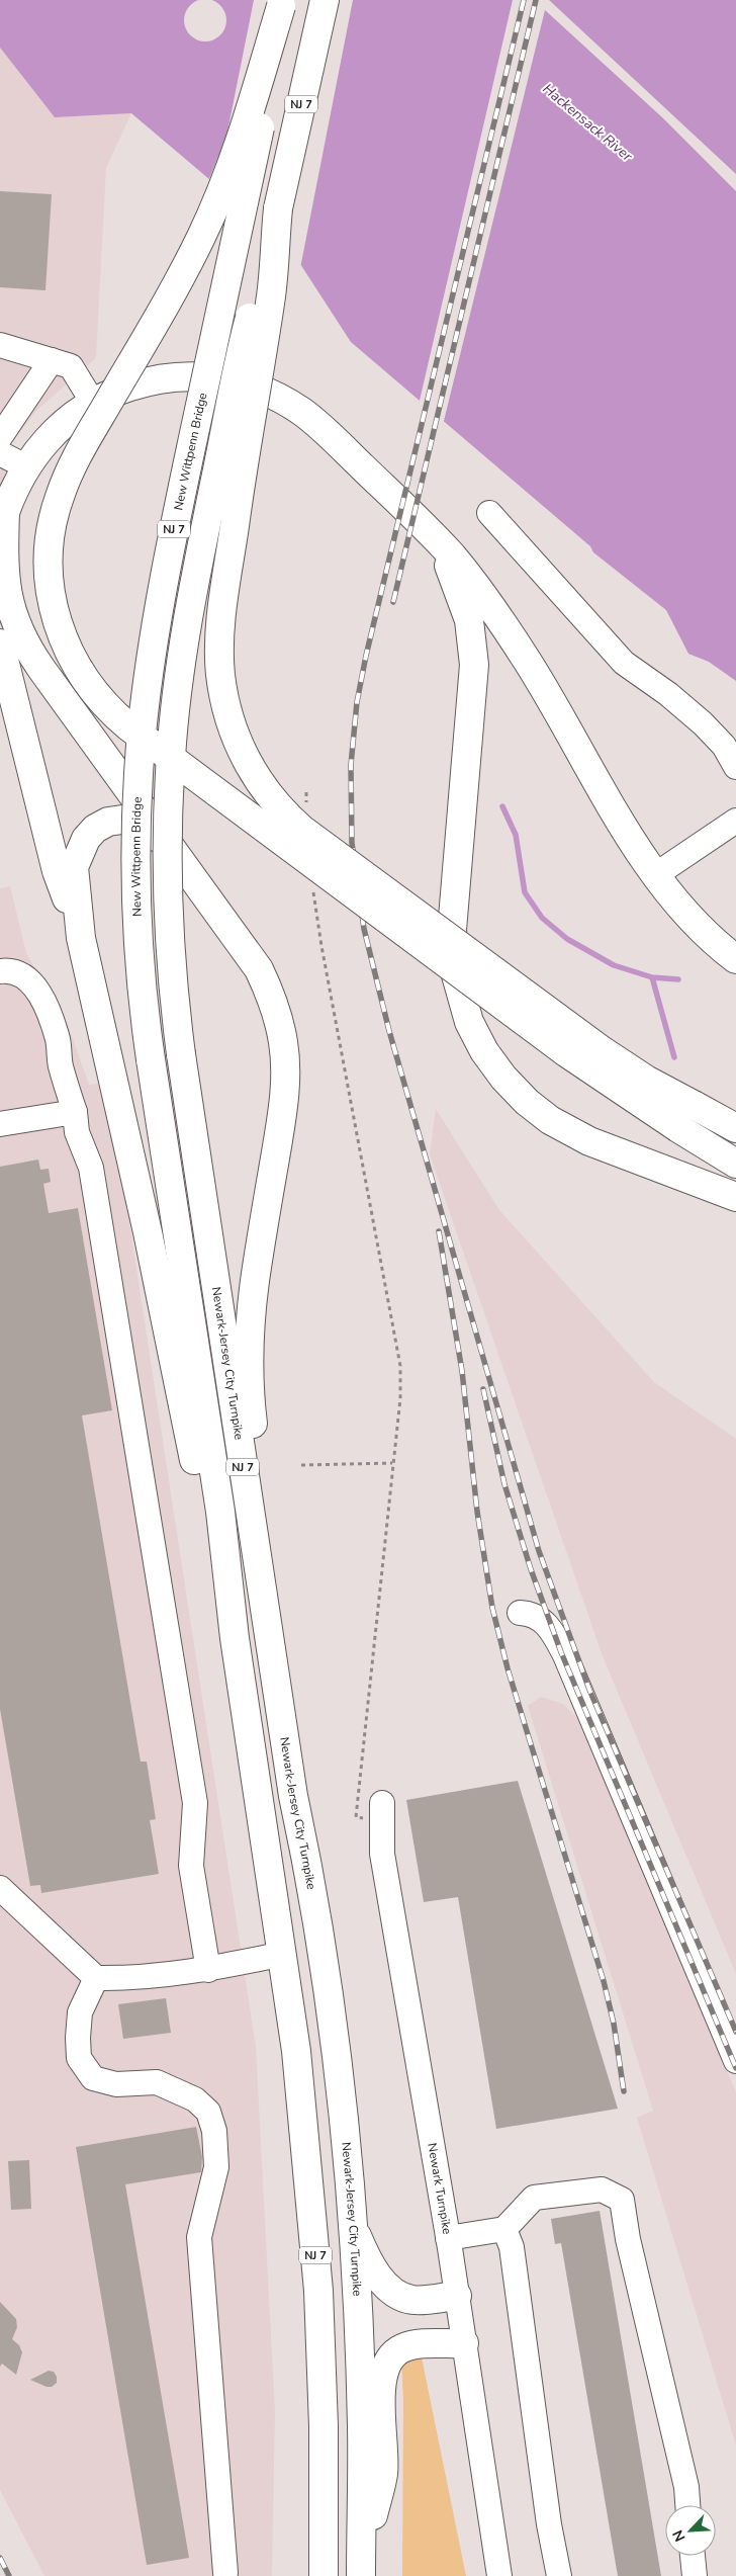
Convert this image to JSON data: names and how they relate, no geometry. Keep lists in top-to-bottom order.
{
  "streets": {
    "highway": ["NJ 7", "New Wittpenn Bridge", "Newark-Jersey City Turnpike"],
    "street": ["Newark Turnpike"]
  },
  "crossings": [
    ["NJ 7", "New Wittpenn Bridge"],
    ["NJ 7", "Newark-Jersey City Turnpike"]
  ],
  "water": ["Hackensack River"],
  "north": "bottom left"
}
